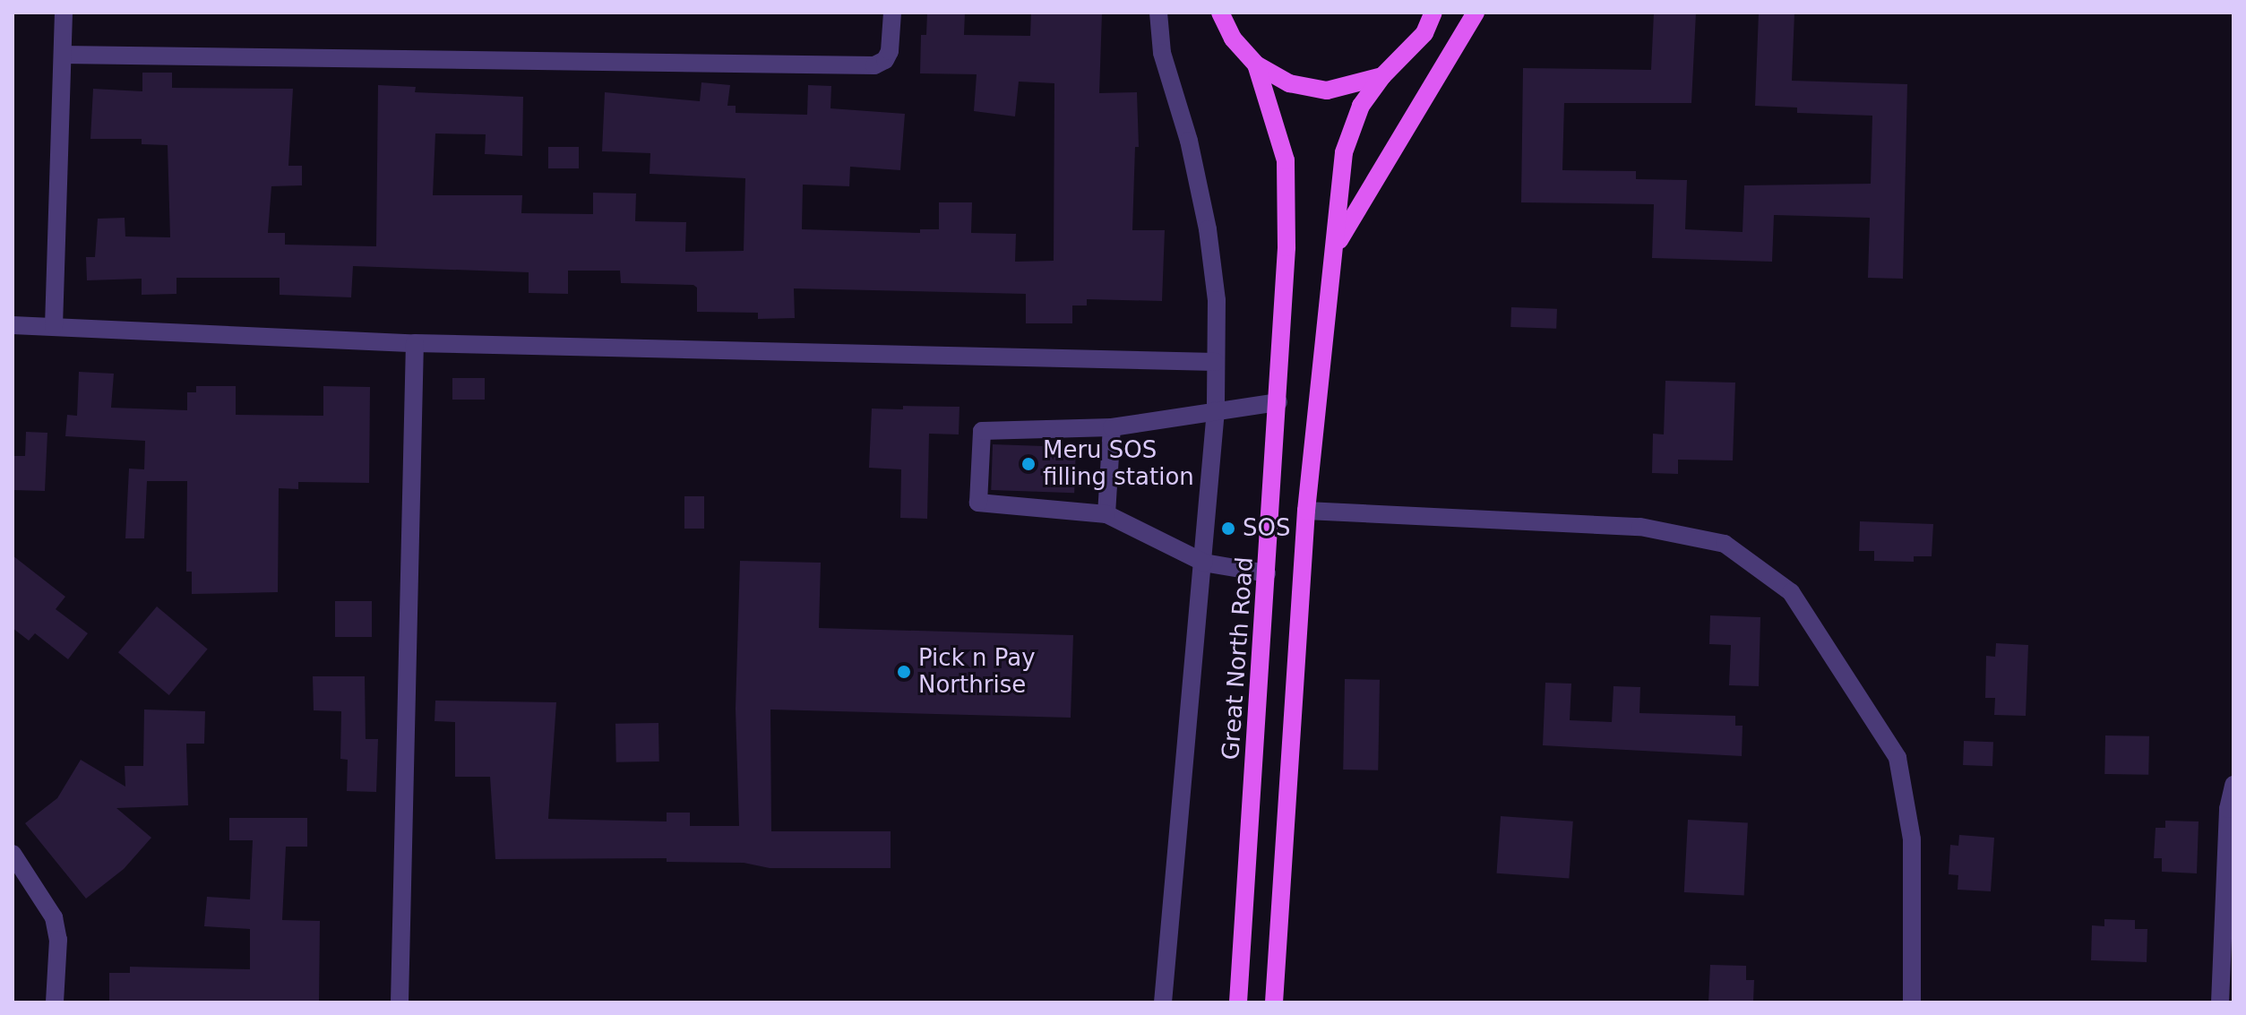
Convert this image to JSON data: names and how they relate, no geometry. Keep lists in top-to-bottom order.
{
  "streets": {
    "main road": ["Great North Road"]
  },
  "places": ["Meru SOS filling station", "SOS", "Pick n Pay Northrise"]
}
